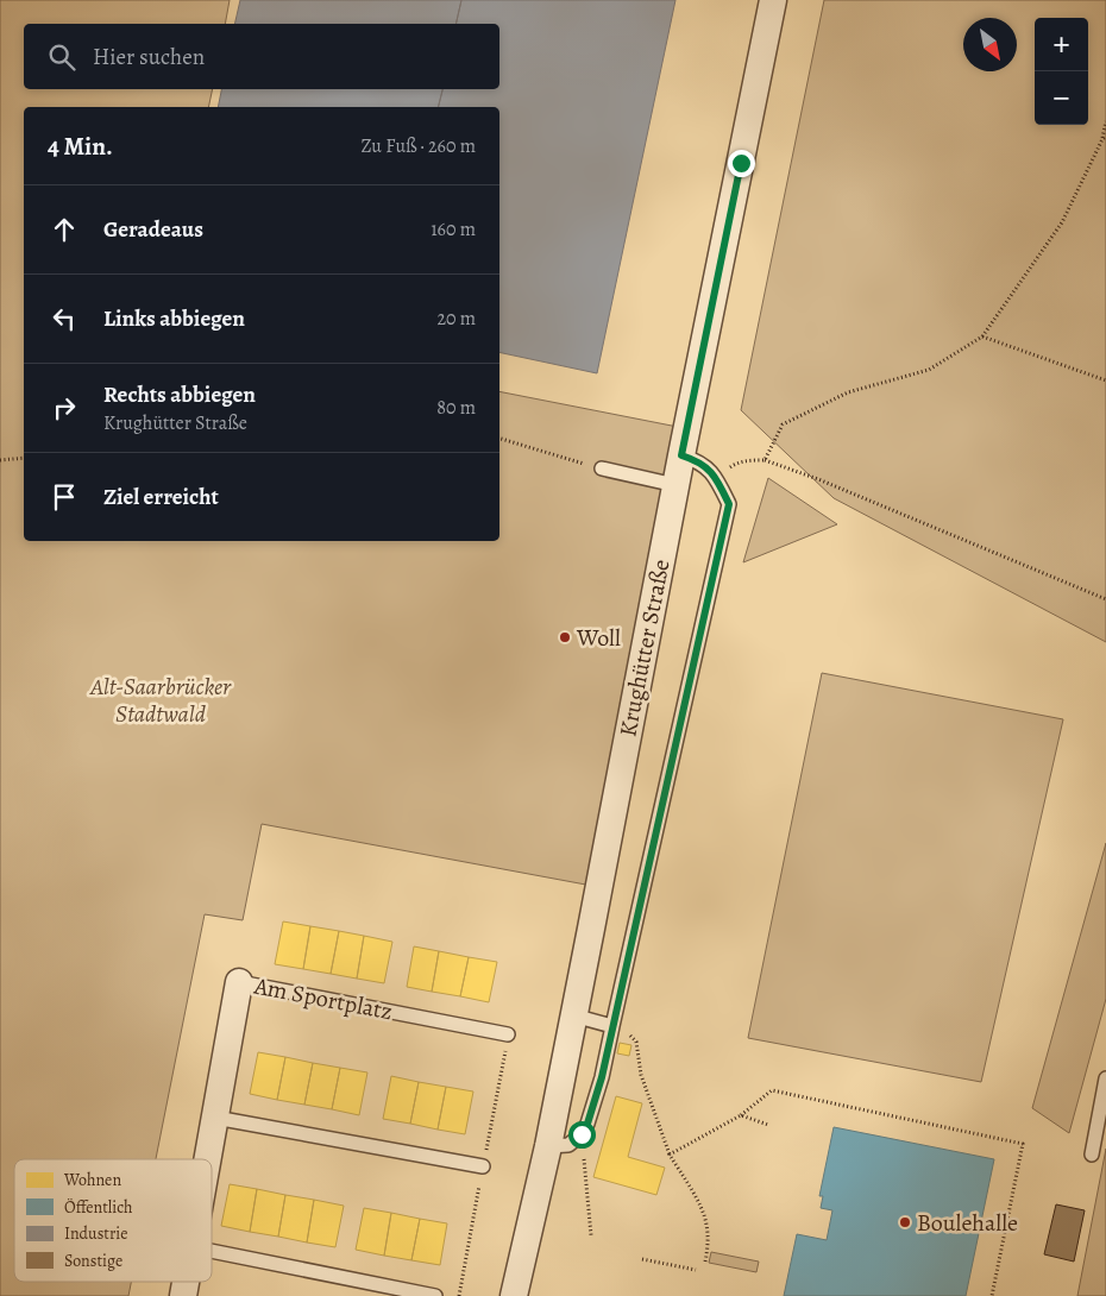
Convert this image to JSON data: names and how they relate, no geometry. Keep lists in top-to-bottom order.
{
  "streets": {
    "street": ["Krughütter Straße", "Am Sportplatz"]
  },
  "parks": ["Alt-Saarbrücker Stadtwald"],
  "places": ["Woll", "Boulehalle"],
  "legend": [
    "Wohnen",
    "Öffentlich",
    "Industrie",
    "Sonstige"
  ],
  "north": "bottom right",
  "page": {
    "map_buttons": ["+", "−"],
    "search": "Hier suchen",
    "heading": ["4 Min.", "Zu Fuß · 260 m"],
    "list": [
      ["Geradeaus", "160 m"],
      ["Links abbiegen", "20 m"],
      ["Rechts abbiegen", "Krughütter Straße", "80 m"],
      "Ziel erreicht"
    ]
  }
}
